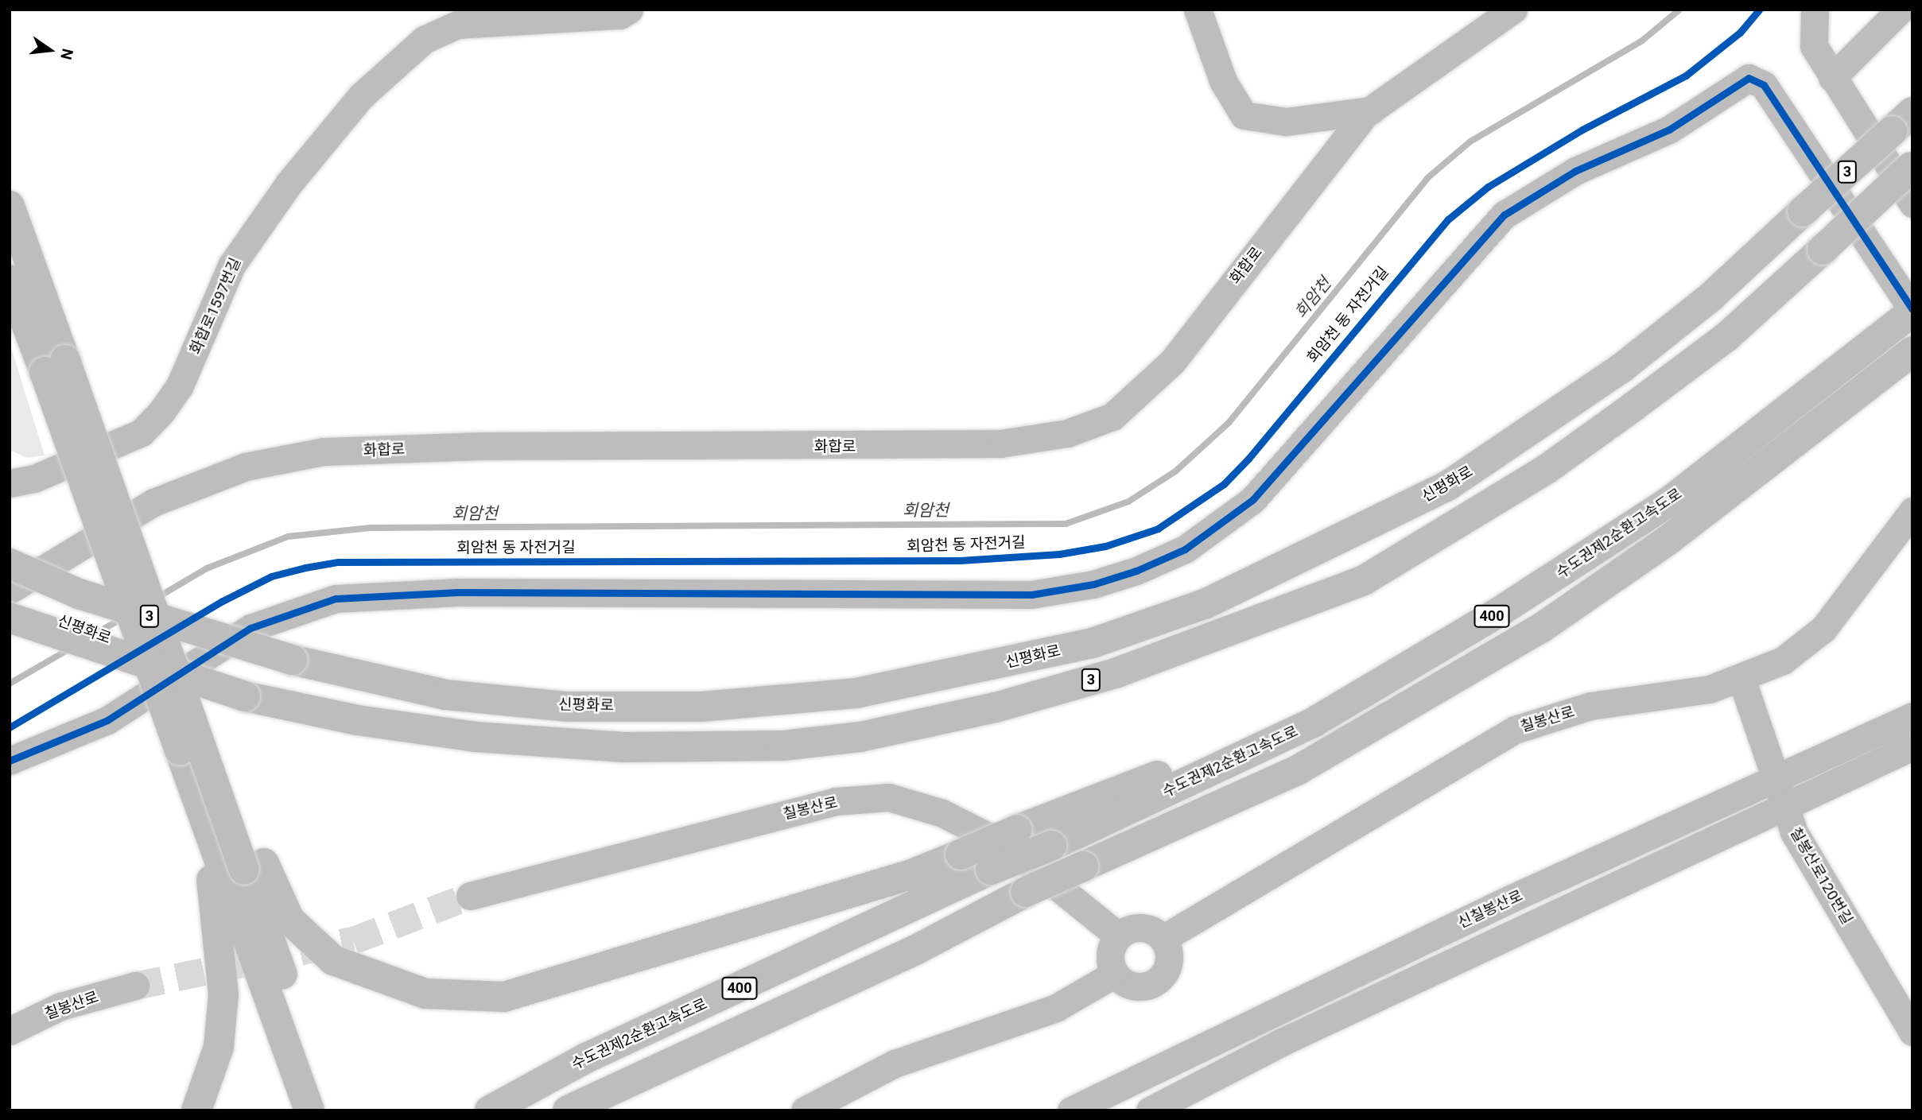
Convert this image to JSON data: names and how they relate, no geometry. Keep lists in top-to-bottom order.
{
  "streets": {
    "highway": [
      "3",
      "신평화로",
      "수도권제2순환고속도로",
      "400"
    ],
    "street": [
      "화합로",
      "화합로1597번길",
      "칠봉산로",
      "칠봉산로120번길",
      "신칠봉산로"
    ],
    "cycle path": ["회암천 동 자전거길"]
  },
  "crossings": [
    ["칠봉산로", "칠봉산로120번길"],
    ["칠봉산로120번길", "신칠봉산로"]
  ],
  "water": ["회암천"],
  "north": "right"
}
